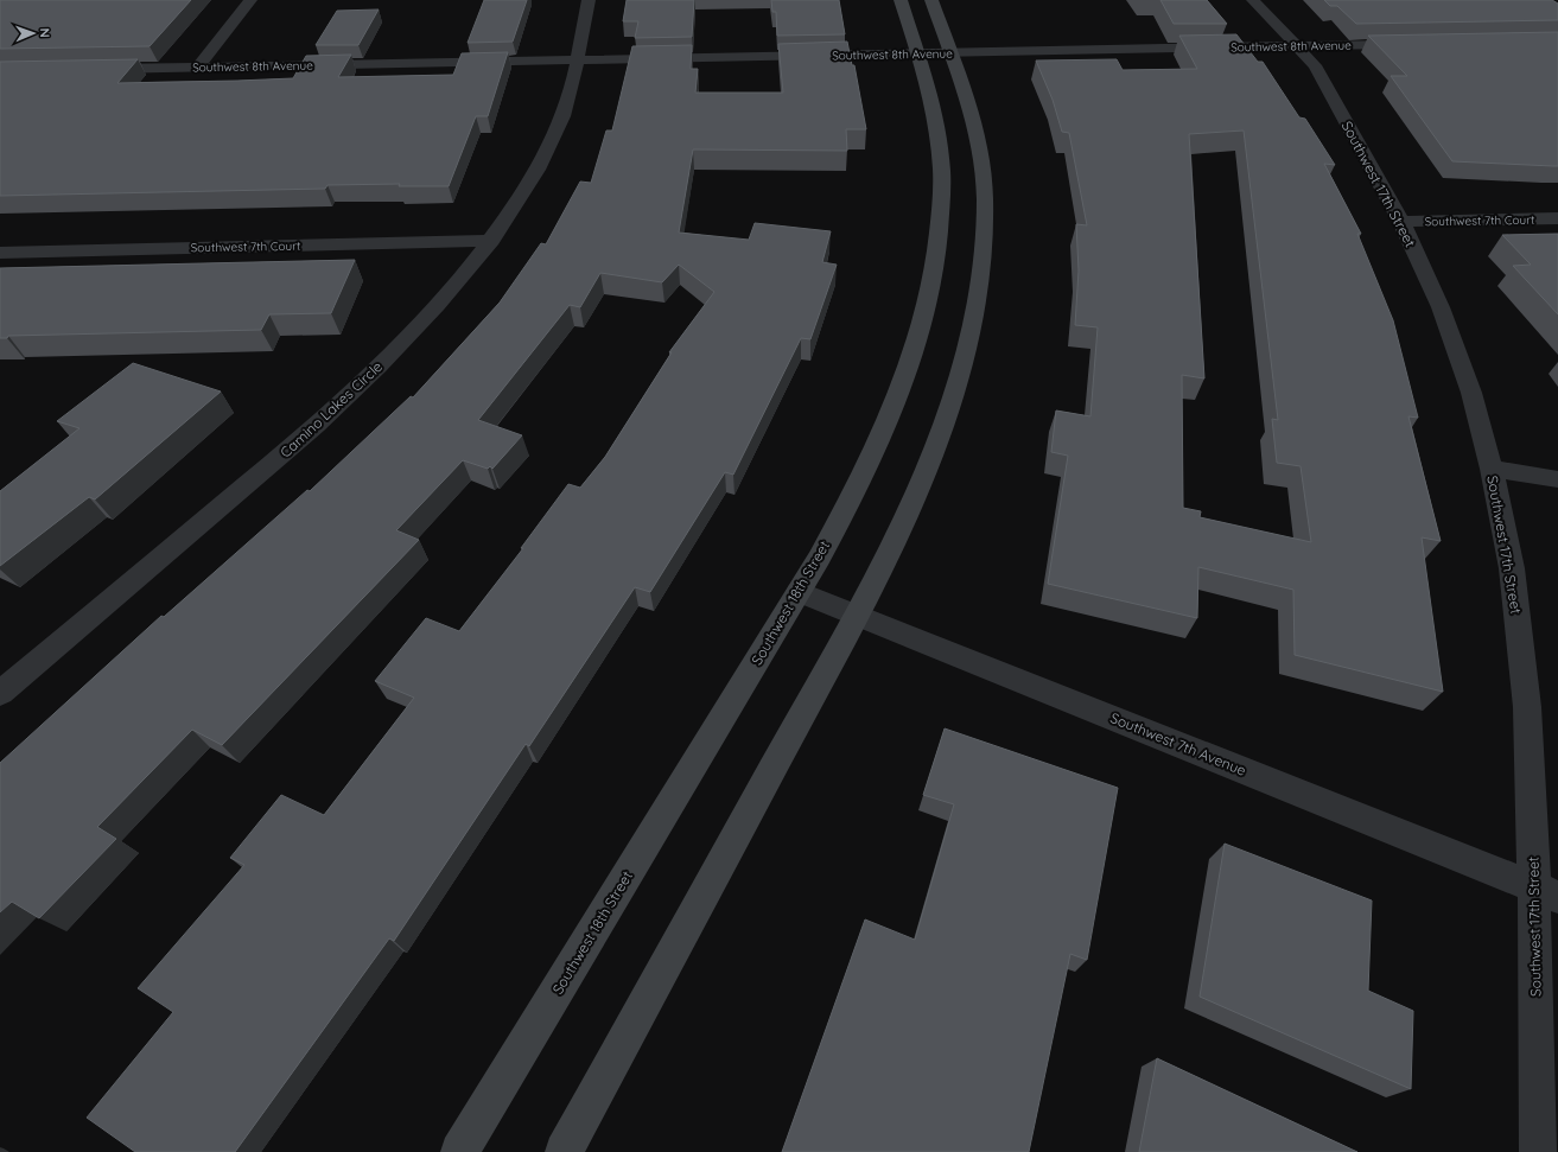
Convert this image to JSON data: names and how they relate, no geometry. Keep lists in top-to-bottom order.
{
  "streets": {
    "main road": ["Southwest 18th Street"],
    "street": [
      "Southwest 8th Avenue",
      "Southwest 17th Street",
      "Southwest 7th Court",
      "Camino Lakes Circle",
      "Southwest 7th Avenue"
    ]
  },
  "crossings": [
    ["Southwest 8th Avenue", "Southwest 17th Street"],
    ["Southwest 8th Avenue", "Camino Lakes Circle"],
    ["Southwest 8th Avenue", "Southwest 18th Street"],
    ["Southwest 17th Street", "Southwest 7th Court"],
    ["Southwest 17th Street", "Southwest 7th Avenue"],
    ["Southwest 7th Court", "Camino Lakes Circle"],
    ["Southwest 18th Street", "Southwest 7th Avenue"]
  ],
  "north": "right"
}
